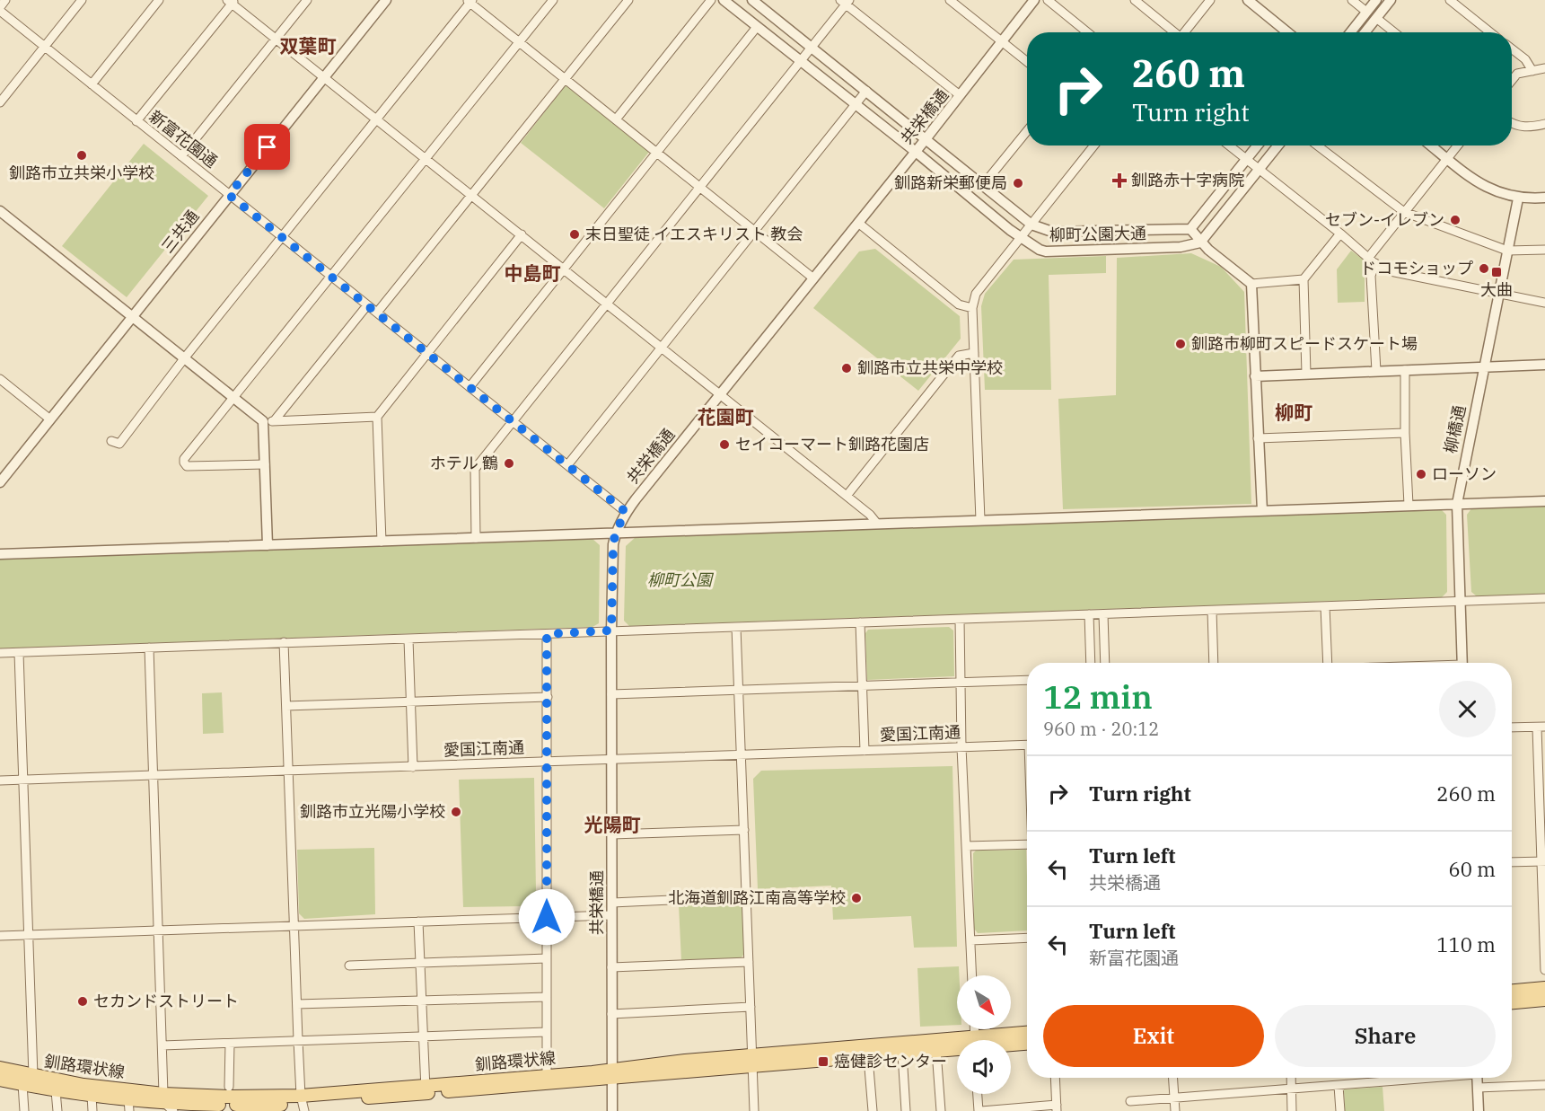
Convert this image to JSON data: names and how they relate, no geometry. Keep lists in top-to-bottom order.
{
  "streets": {
    "main road": ["釧路環状線"],
    "street": [
      "共栄橋通",
      "新富花園通",
      "三共通",
      "柳町公園大通",
      "柳橋通",
      "愛国江南通"
    ]
  },
  "crossings": [
    ["共栄橋通", "新富花園通"],
    ["共栄橋通", "柳町公園大通"],
    ["共栄橋通", "愛国江南通"],
    ["共栄橋通", "釧路環状線"],
    ["新富花園通", "三共通"]
  ],
  "districts": [
    "双葉町",
    "中島町",
    "柳町",
    "花園町",
    "光陽町"
  ],
  "parks": ["柳町公園"],
  "places": {
    "other": [
      "釧路市立共栄小学校",
      "釧路新栄郵便局",
      "セブン-イレブン",
      "末日聖徒 イエスキリスト 教会",
      "ドコモショップ",
      "釧路市柳町スピードスケート場",
      "釧路市立共栄中学校",
      "セイコーマート釧路花園店",
      "ホテル 鶴",
      "ローソン",
      "釧路市立光陽小学校",
      "北海道釧路江南高等学校",
      "セカンドストリート"
    ],
    "health": ["釧路赤十字病院"],
    "transit": ["大曲", "癌健診センター"]
  },
  "north": "bottom right",
  "page": {
    "turn": ["260 m", "Turn right"],
    "heading": ["12 min", "960 m · 20:12"],
    "list": [
      {
        "name": "Turn right",
        "value": "260 m"
      },
      {
        "name": "Turn left",
        "note": "共栄橋通",
        "value": "60 m"
      },
      {
        "name": "Turn left",
        "note": "新富花園通",
        "value": "110 m"
      }
    ],
    "buttons": ["Exit", "Share"]
  }
}
